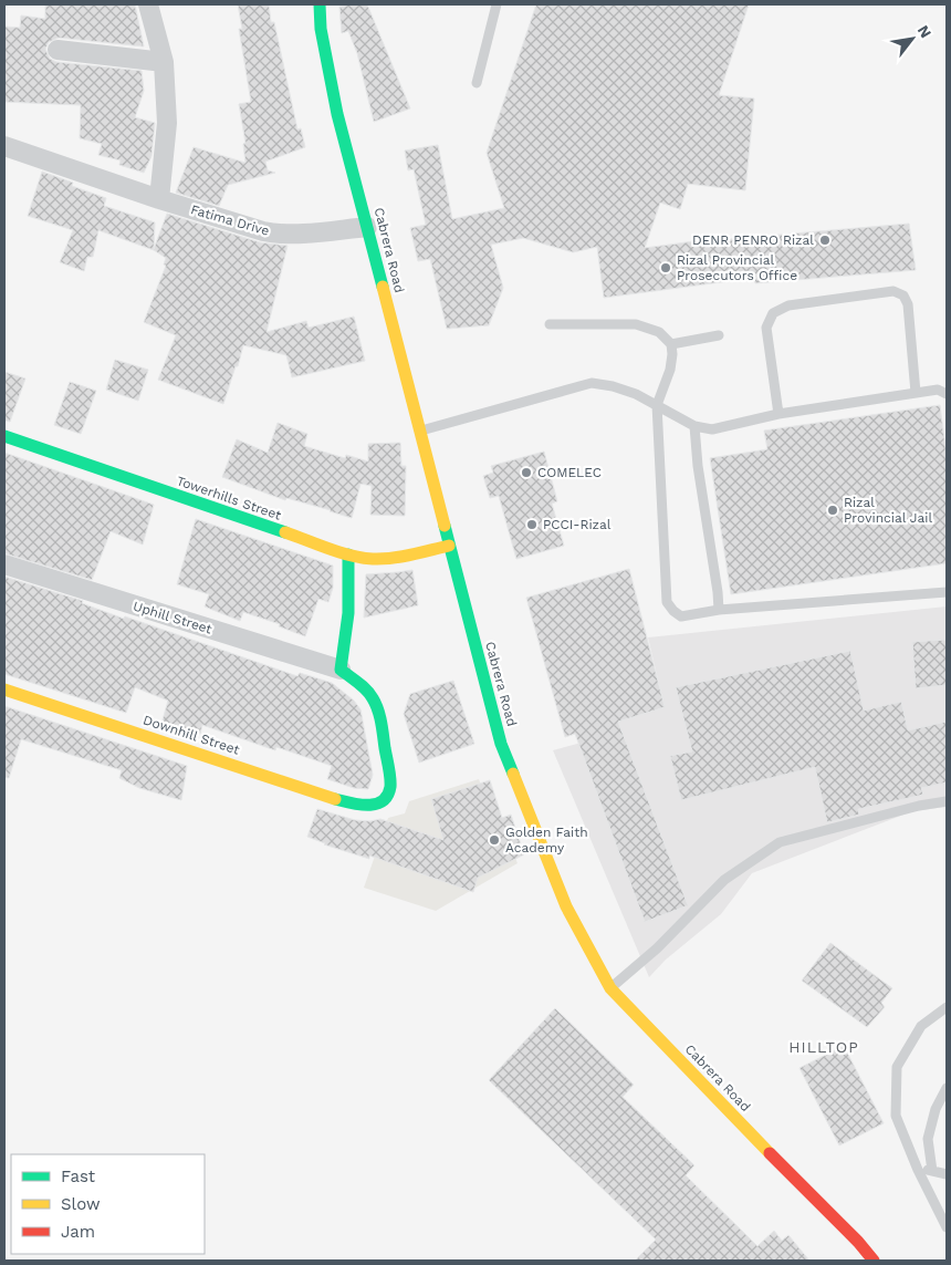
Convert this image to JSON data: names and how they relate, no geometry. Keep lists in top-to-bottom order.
{
  "streets": {
    "main road": ["Cabrera Road", "Towerhills Street", "Downhill Street"],
    "street": ["Fatima Drive", "Uphill Street"]
  },
  "crossings": [
    ["Fatima Drive", "Cabrera Road"],
    ["Cabrera Road", "Towerhills Street"],
    ["Uphill Street", "Downhill Street"]
  ],
  "districts": ["HILLTOP"],
  "places": [
    "DENR PENRO Rizal",
    "Rizal Provincial Prosecutors Office",
    "COMELEC",
    "Rizal Provincial Jail",
    "PCCI-Rizal",
    "Golden Faith Academy"
  ],
  "legend": ["Fast", "Slow", "Jam"],
  "north": "top right"
}
